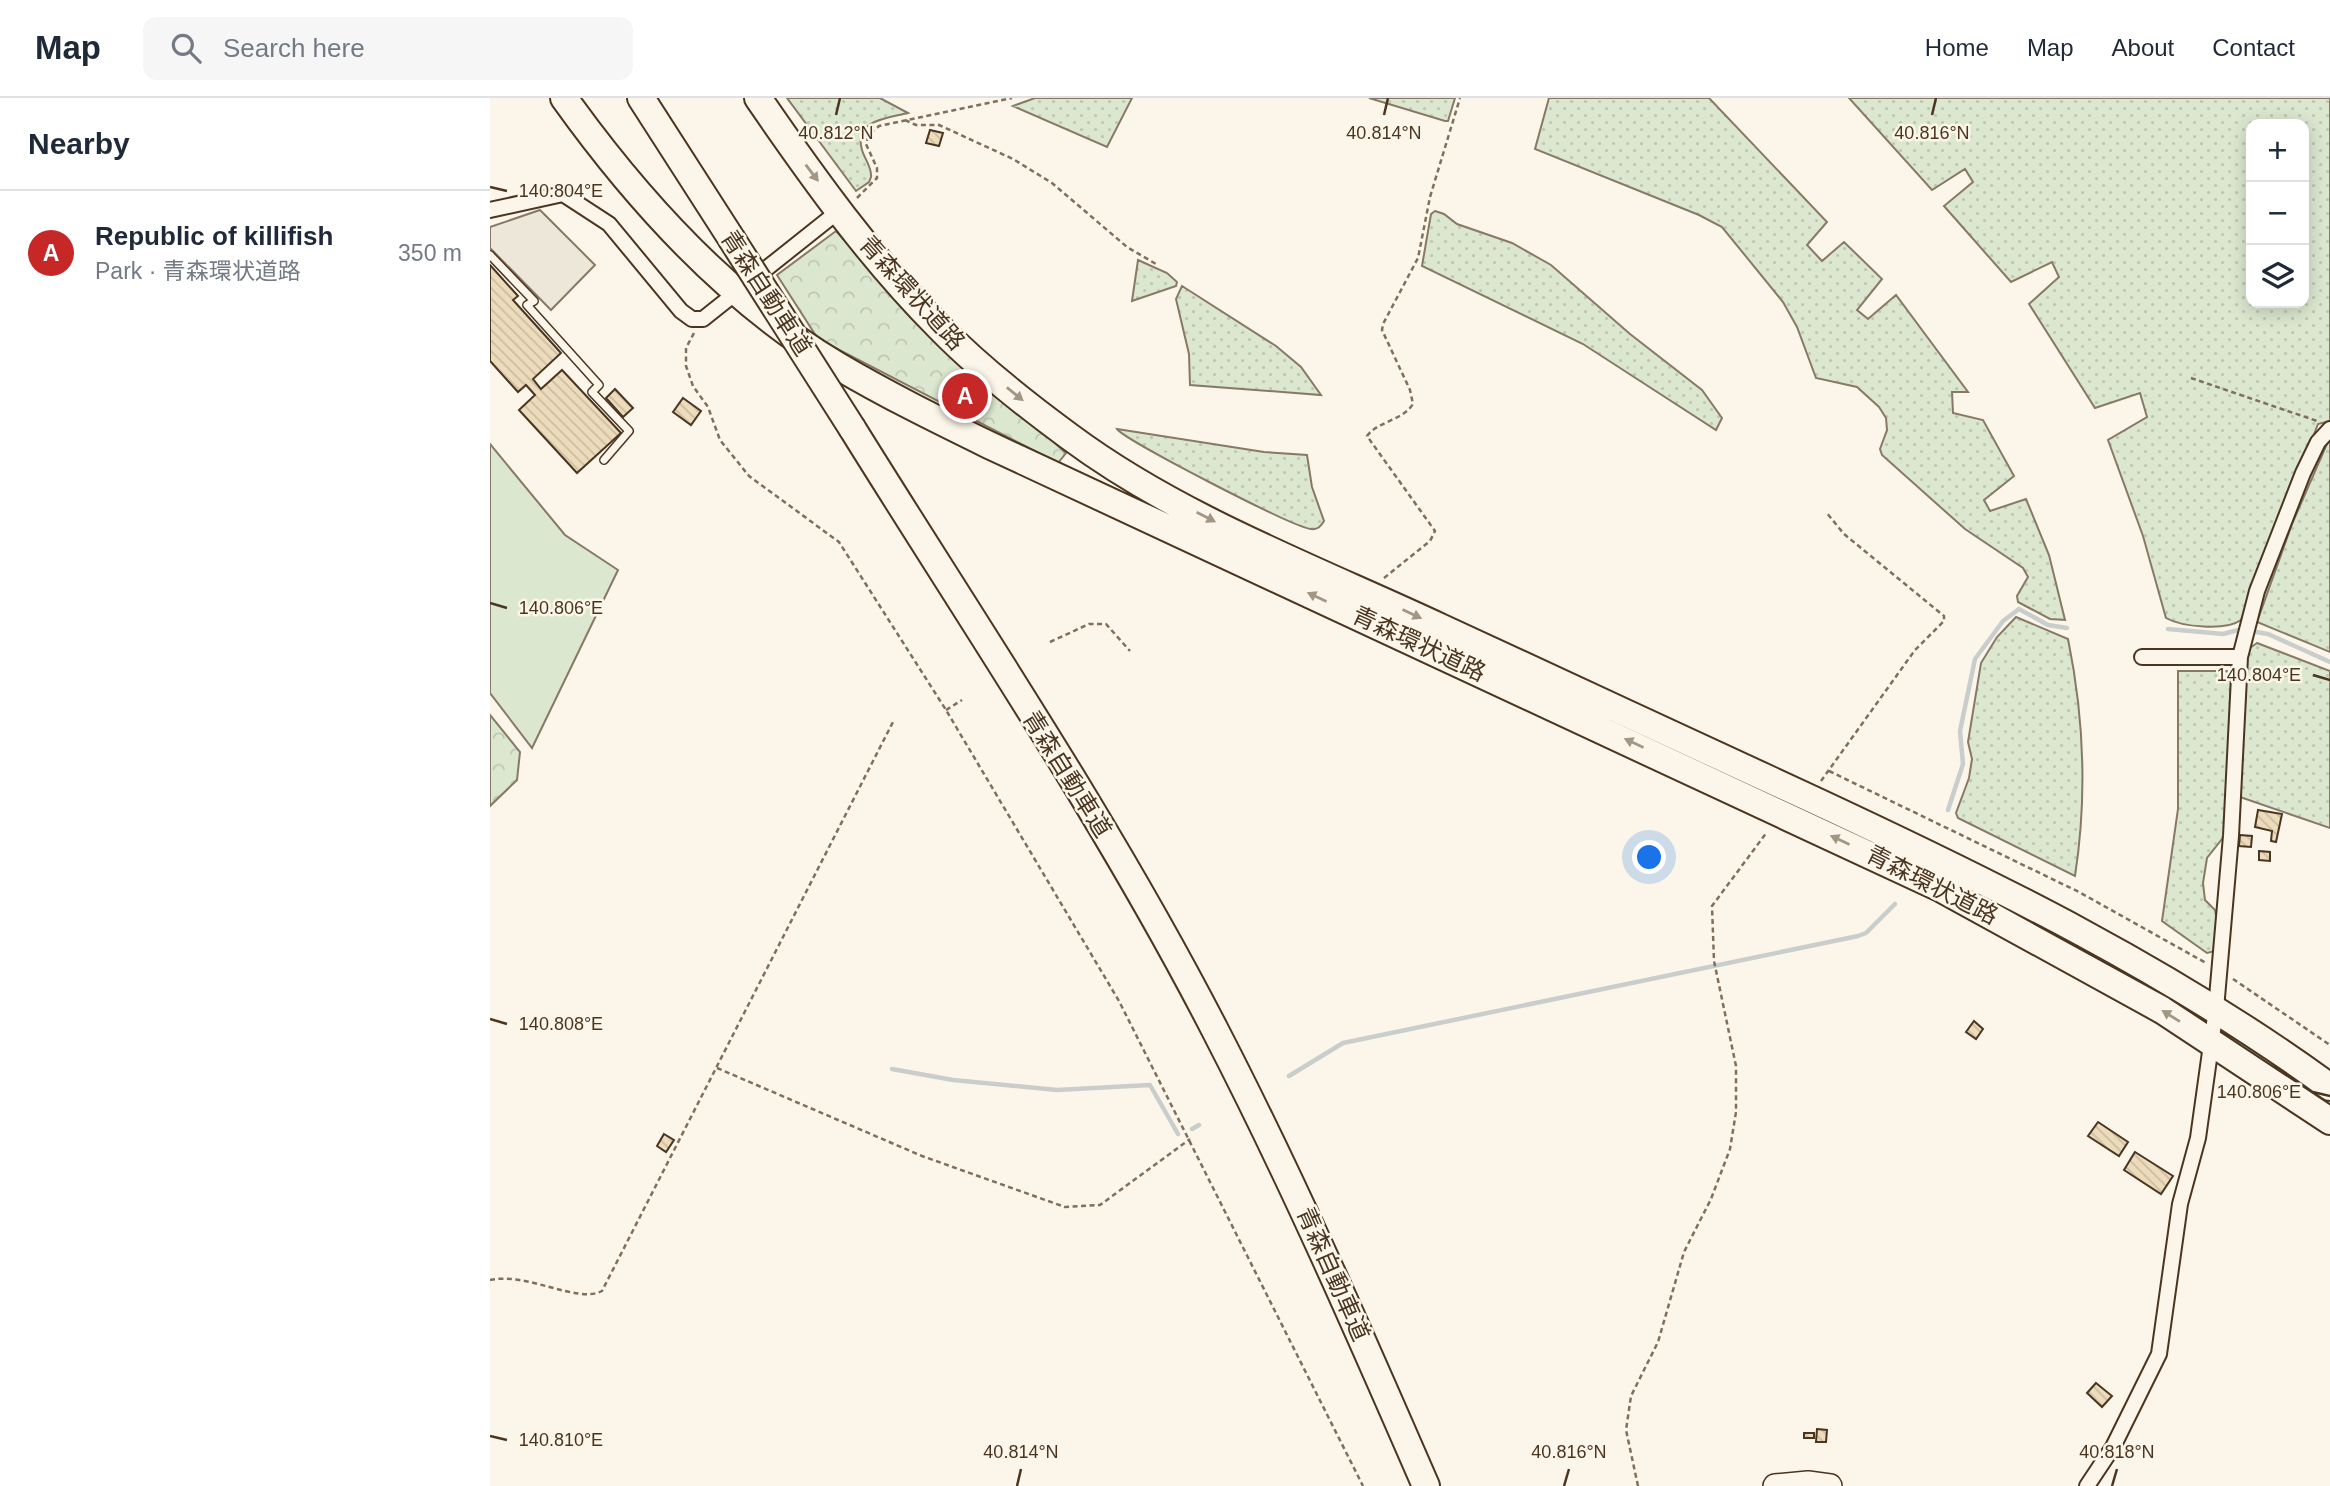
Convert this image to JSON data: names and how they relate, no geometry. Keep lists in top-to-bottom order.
{
  "streets": {
    "highway": ["青森自動車道", "青森環状道路"]
  },
  "page": {
    "header": "Map",
    "search": "Search here",
    "nav": [
      "Home",
      "Map",
      "About",
      "Contact"
    ],
    "heading": "Nearby",
    "map_buttons": ["+", "−"],
    "list": [
      {
        "mark": "A",
        "name": "Republic of killifish",
        "note": "Park · 青森環状道路",
        "value": "350 m"
      }
    ],
    "pins": "A"
  },
  "coordinates": [
    "40.812°N",
    "40.814°N",
    "40.816°N",
    "140.804°E",
    "140.806°E",
    "140.808°E",
    "140.810°E",
    "40.818°N"
  ]
}
